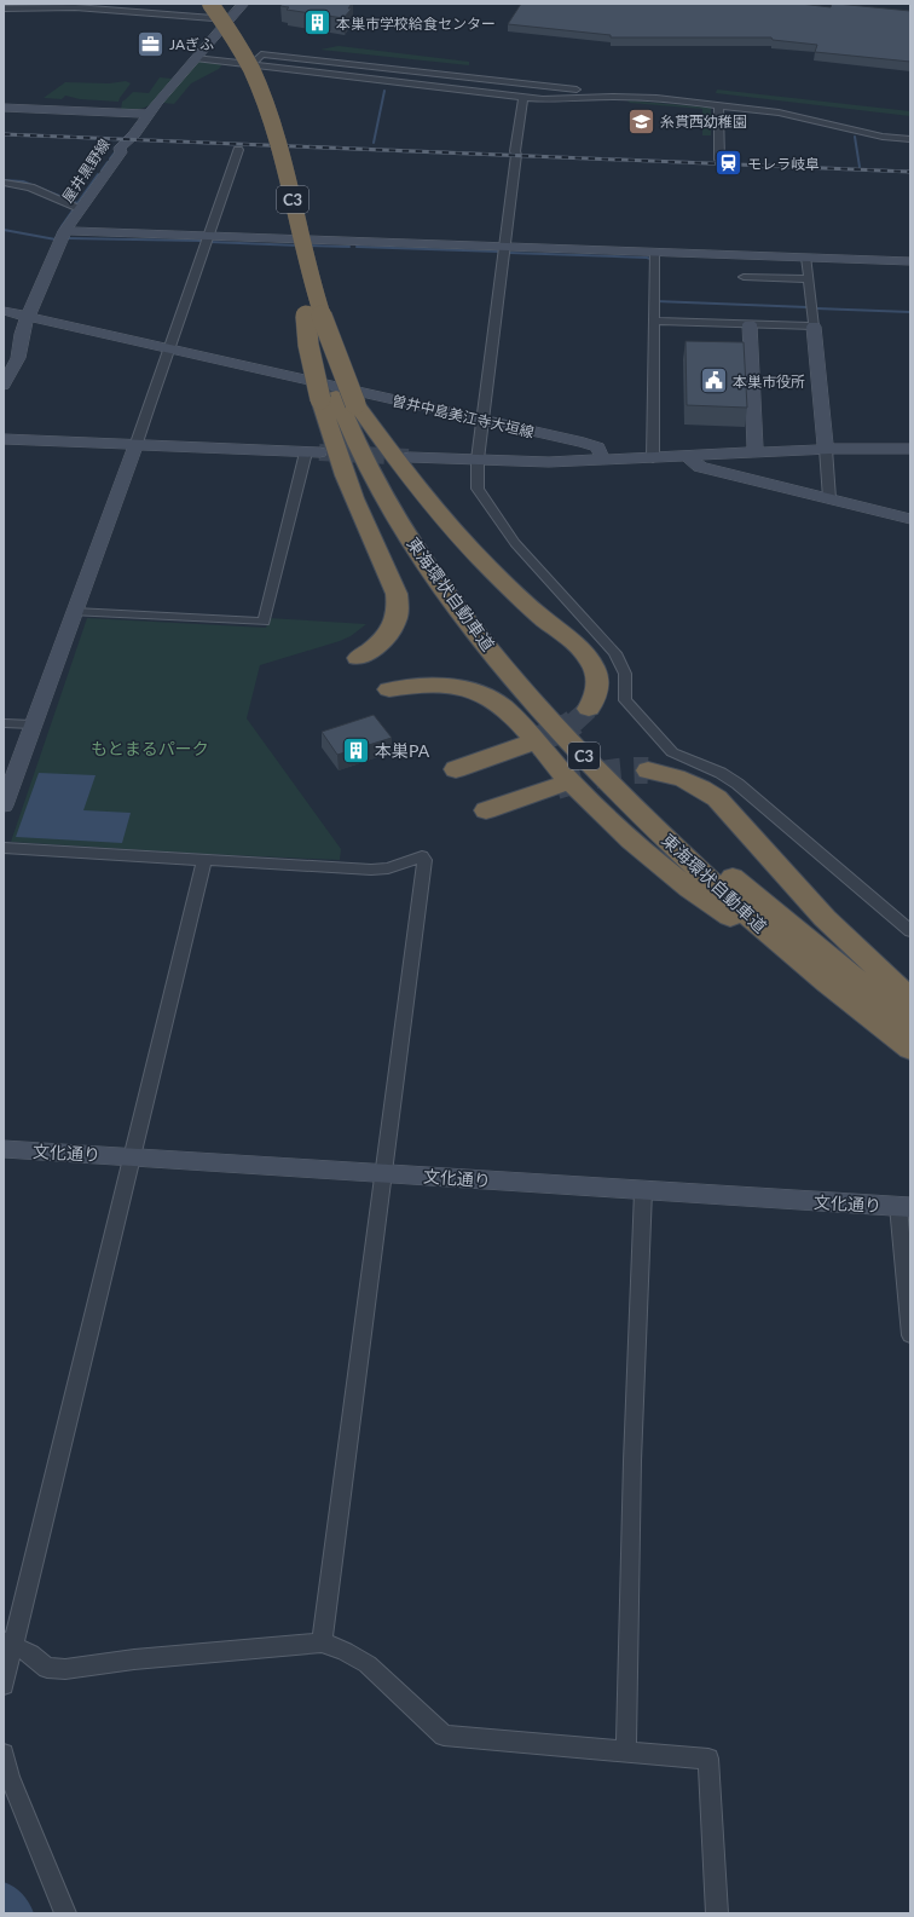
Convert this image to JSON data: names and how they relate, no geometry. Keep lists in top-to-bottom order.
{
  "streets": {
    "highway": ["C3", "東海環状自動車道"],
    "street": ["屋井黒野線", "曽井中島美江寺大垣線", "文化通り"]
  },
  "crossings": [
    ["屋井黒野線", "曽井中島美江寺大垣線"],
    ["C3", "東海環状自動車道"]
  ],
  "parks": ["もとまるパーク"],
  "places": {
    "building": ["本巣市学校給食センター", "本巣PA"],
    "office": ["JAぎふ"],
    "school or university": ["糸貫西幼稚園"],
    "station": ["モレラ岐阜"],
    "public building": ["本巣市役所"]
  }
}
